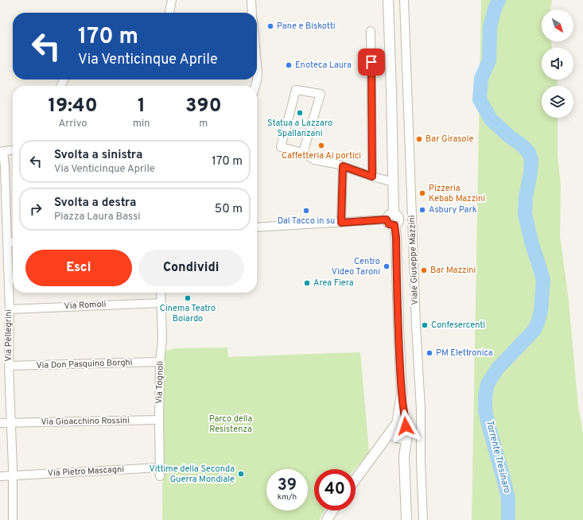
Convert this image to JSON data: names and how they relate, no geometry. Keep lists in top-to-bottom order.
{
  "streets": {
    "street": [
      "Viale Giuseppe Mazzini",
      "Via Romoli",
      "Via Pellegrini",
      "Via Don Pasquino Borghi",
      "Via Tognoli",
      "Via Gioacchino Rossini",
      "Via Pietro Mascagni"
    ]
  },
  "crossings": [
    ["Via Romoli", "Via Pellegrini"],
    ["Via Romoli", "Via Tognoli"],
    ["Via Pellegrini", "Via Don Pasquino Borghi"],
    ["Via Pellegrini", "Via Gioacchino Rossini"],
    ["Via Pellegrini", "Via Pietro Mascagni"],
    ["Via Don Pasquino Borghi", "Via Tognoli"],
    ["Via Tognoli", "Via Gioacchino Rossini"],
    ["Via Tognoli", "Via Pietro Mascagni"]
  ],
  "water": ["Torrente Tresinaro"],
  "parks": ["Parco della Resistenza"],
  "places": [
    "Pane e Biskotti",
    "Enoteca Laura",
    "Statua a Lazzaro Spallanzani",
    "Bar Girasole",
    "Caffetteria Ai portici",
    "Pizzeria Kebab Mazzini",
    "Asbury Park",
    "Dal Tacco in su",
    "Centro Video Taroni",
    "Bar Mazzini",
    "Area Fiera",
    "Cinema Teatro Boiardo",
    "Confesercenti",
    "PM Elettronica",
    "Vittime della Seconda Guerra Mondiale"
  ],
  "north": "bottom right",
  "page": {
    "turn": ["170 m", "Via Venticinque Aprile"],
    "eta": [
      "19:40",
      "Arrivo",
      "1",
      "min",
      "390",
      "m"
    ],
    "list": [
      {
        "name": "Svolta a sinistra",
        "note": "Via Venticinque Aprile",
        "value": "170 m"
      },
      {
        "name": "Svolta a destra",
        "note": "Piazza Laura Bassi",
        "value": "50 m"
      }
    ],
    "buttons": ["Esci", "Condividi"],
    "speed": "39 km/h",
    "limit": "40"
  }
}
